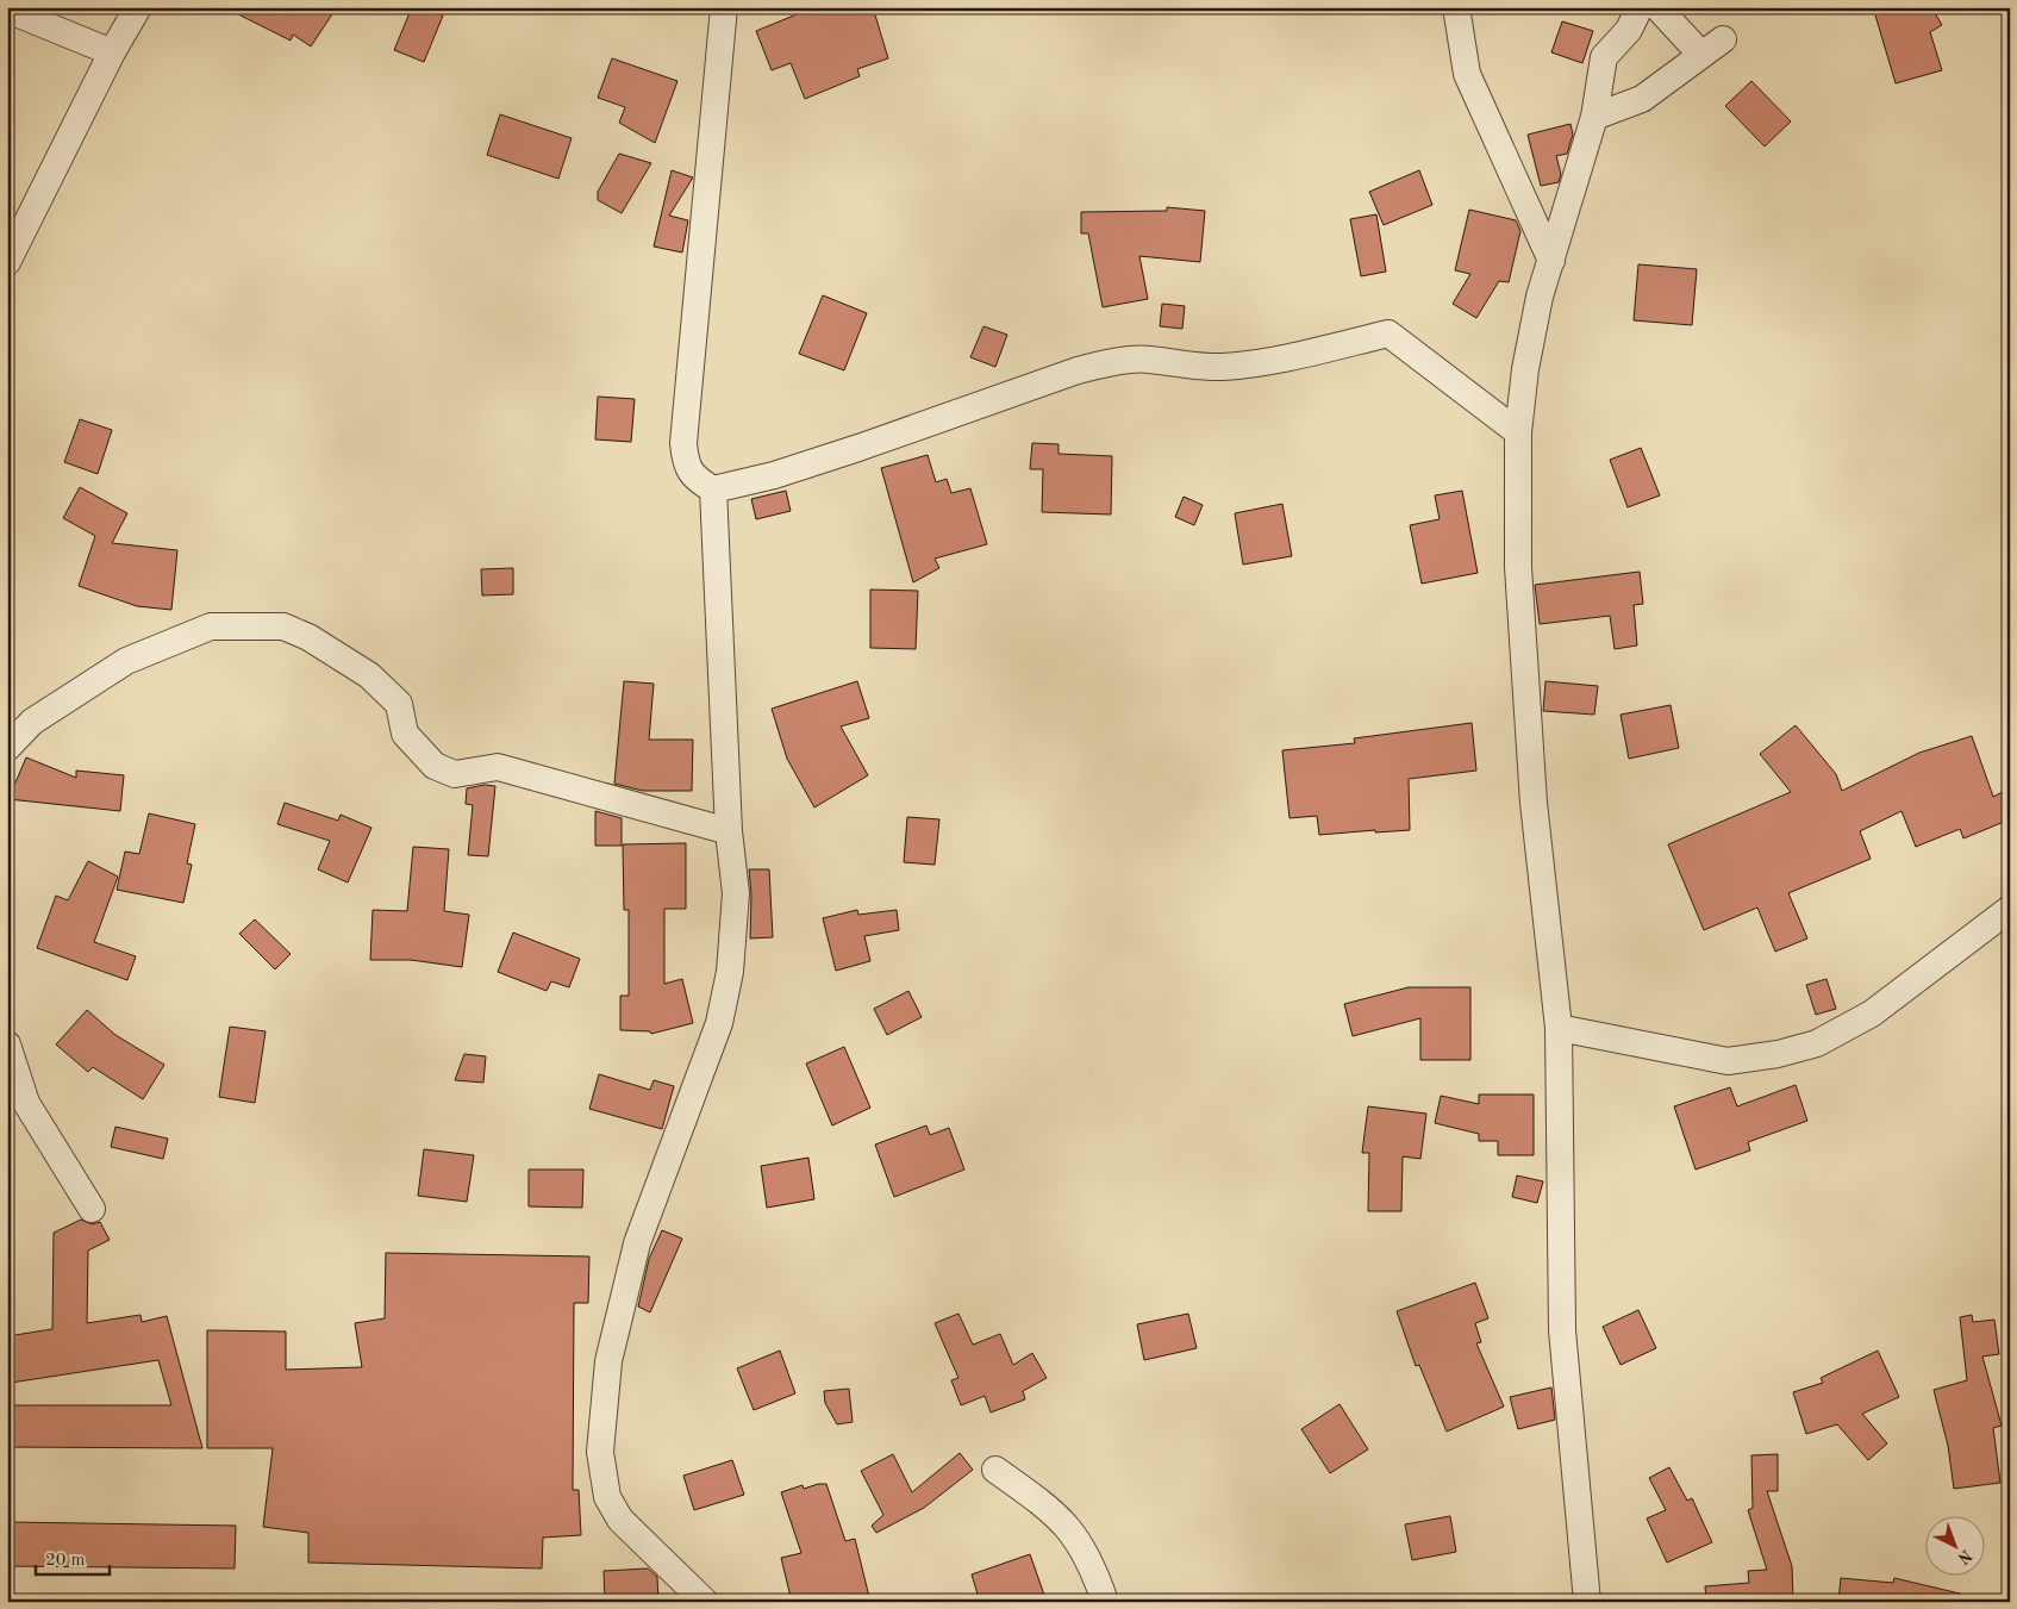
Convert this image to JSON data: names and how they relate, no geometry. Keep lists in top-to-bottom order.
{
  "scale_bar": "20 m",
  "north": "bottom right"
}
